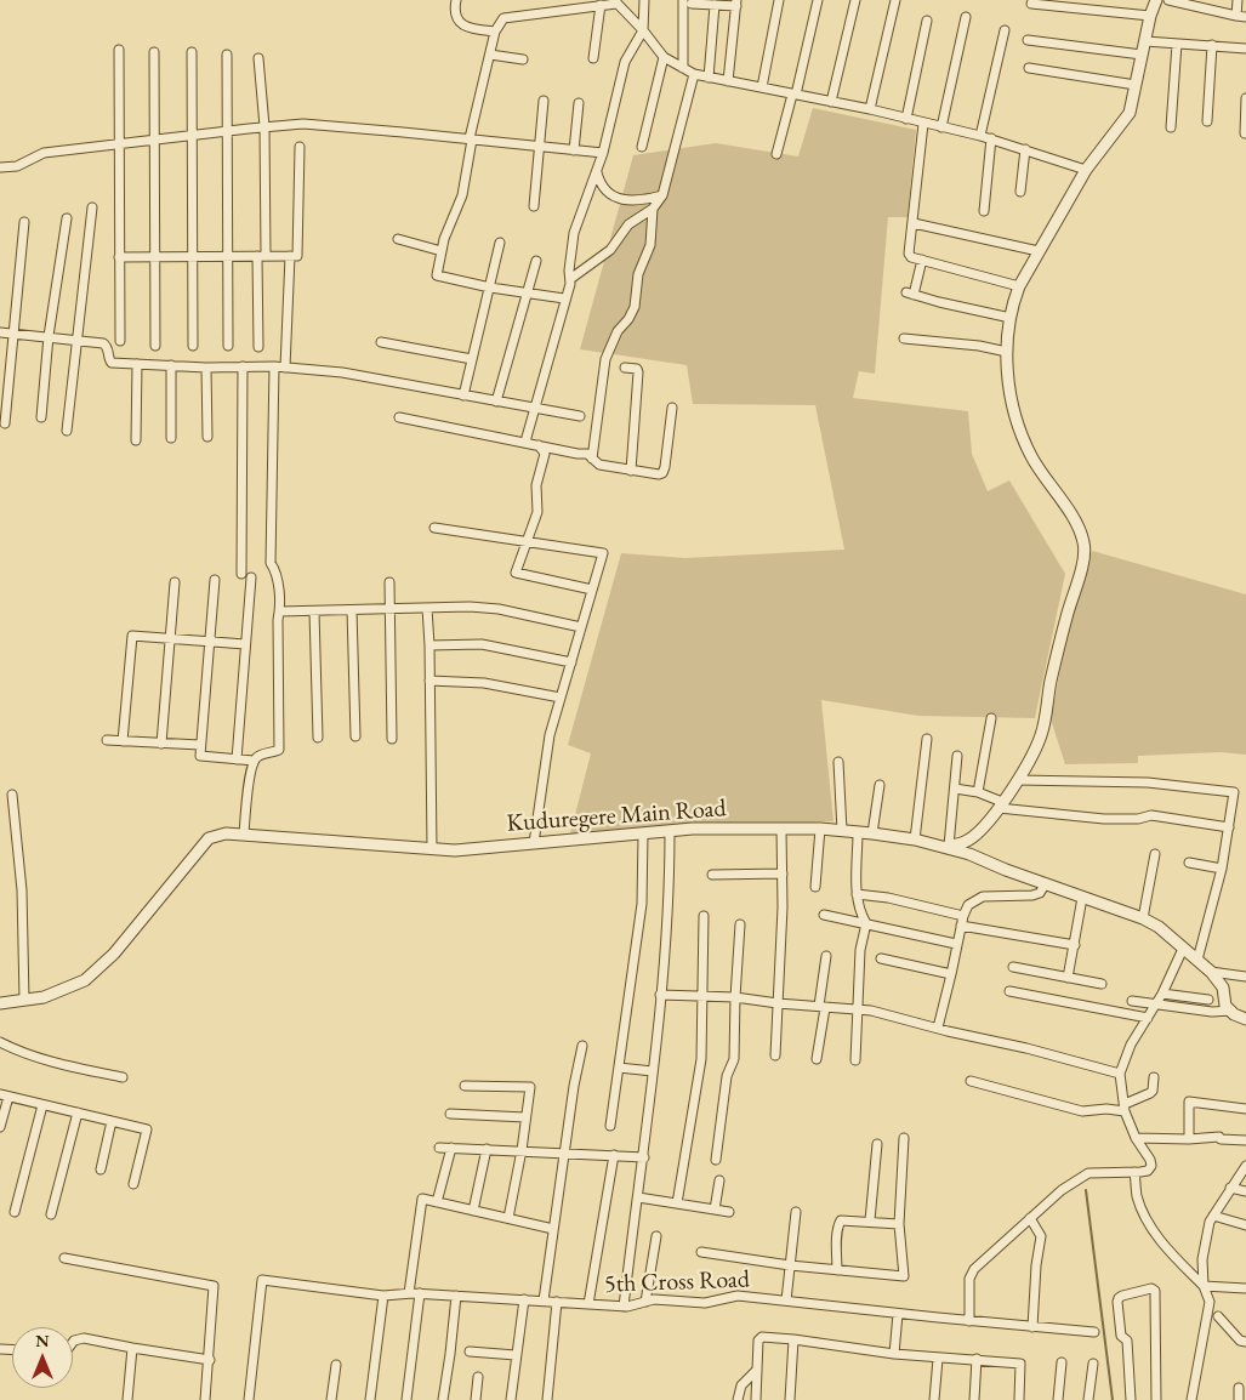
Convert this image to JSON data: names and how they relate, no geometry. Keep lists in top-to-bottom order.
{
  "streets": {
    "street": ["Kuduregere Main Road", "5th Cross Road"]
  },
  "north": "top"
}
